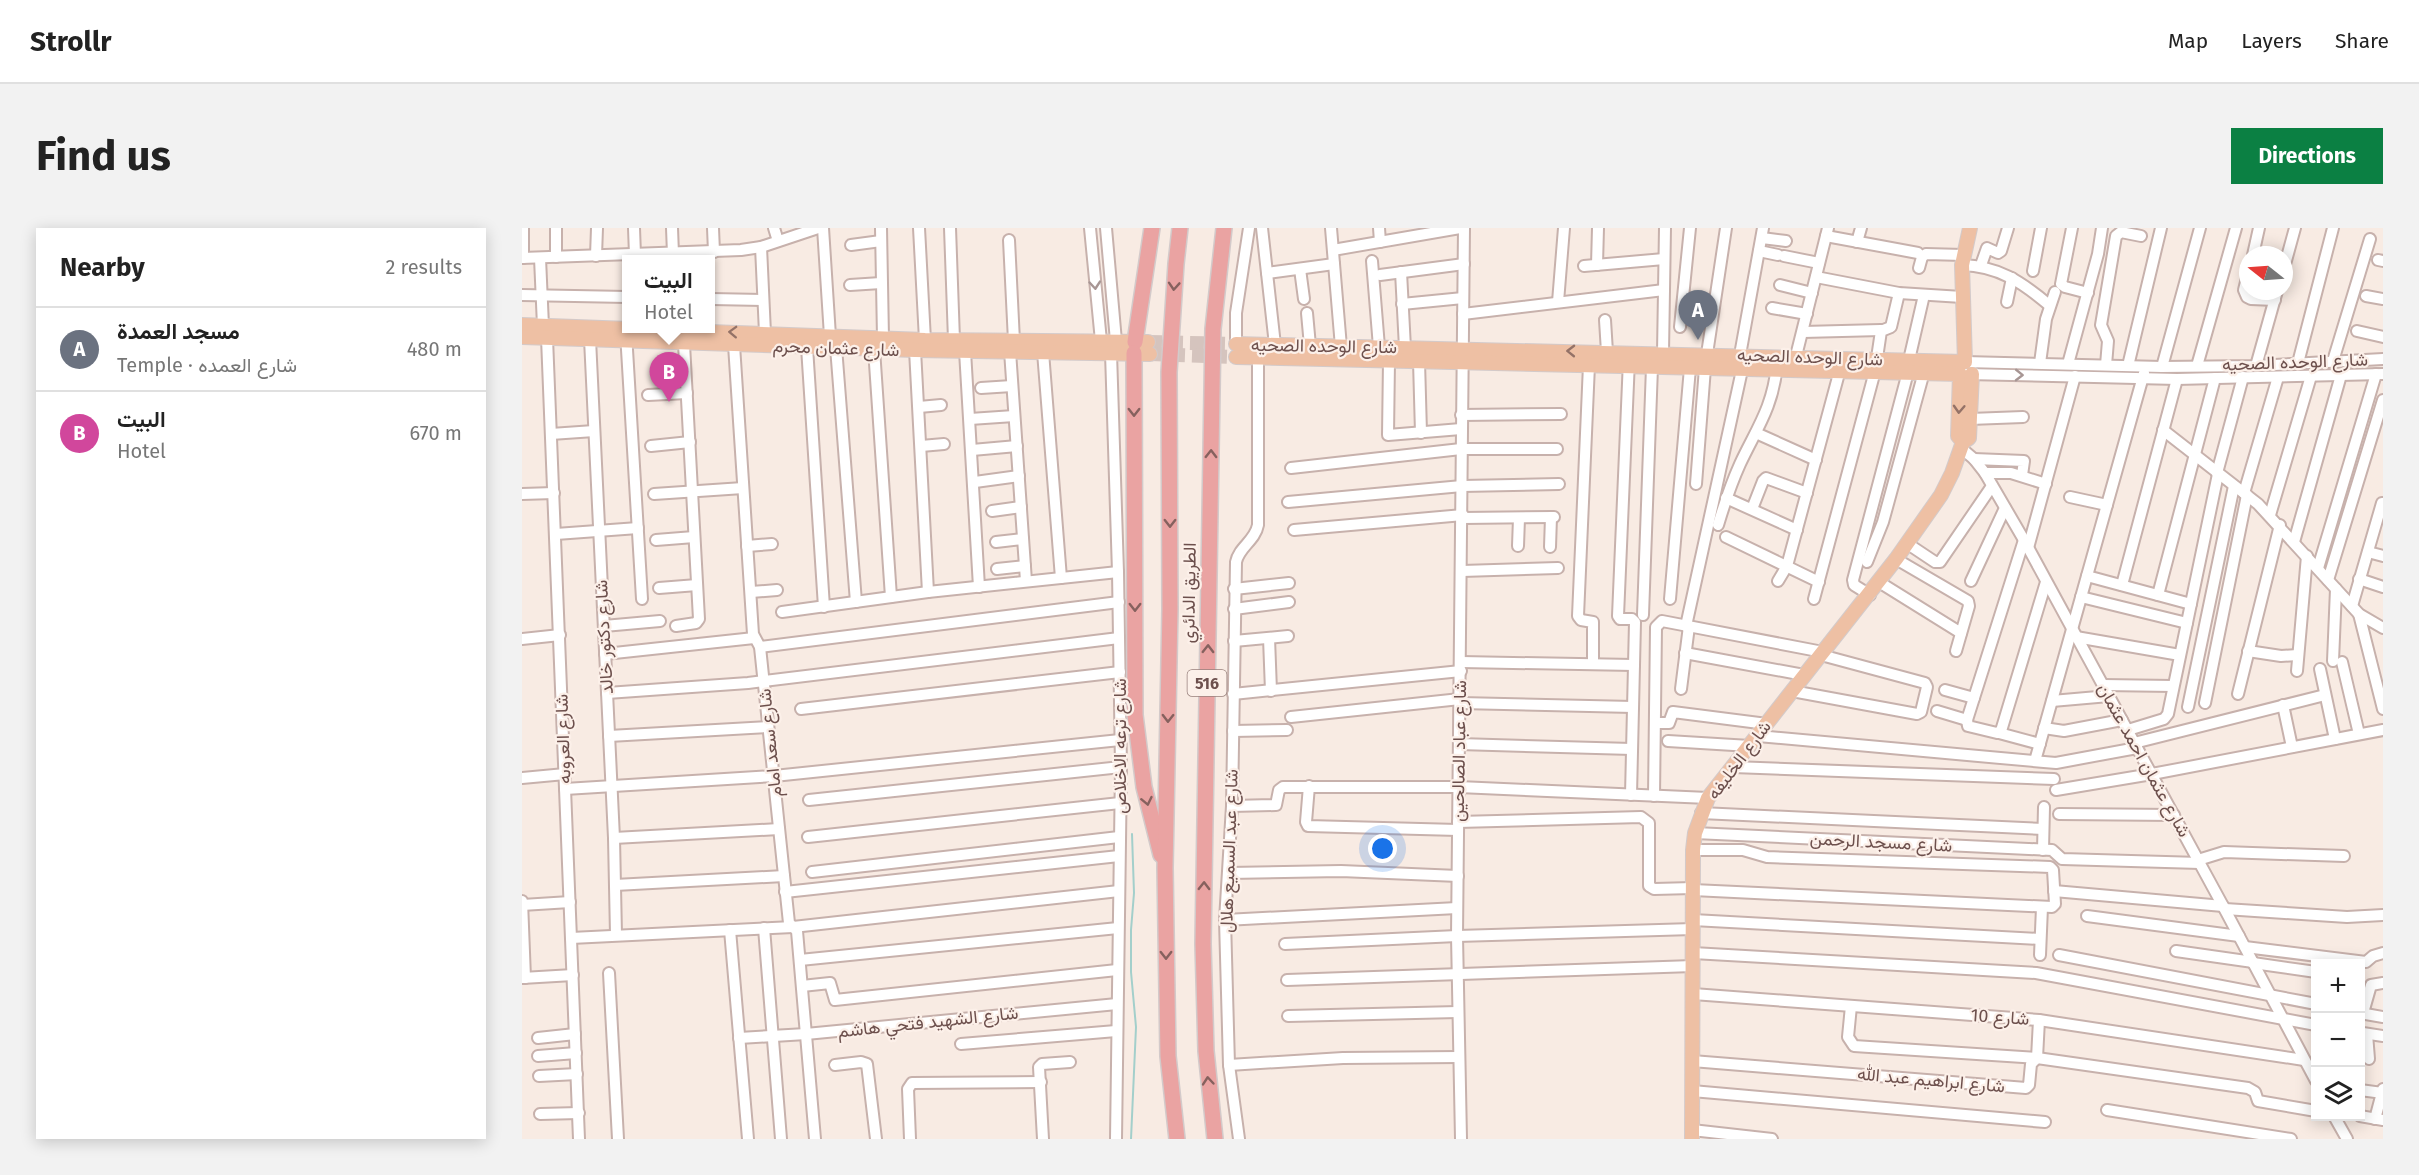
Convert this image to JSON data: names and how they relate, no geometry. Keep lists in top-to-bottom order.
{
  "streets": {
    "highway": ["الطريق الدائري", "516"],
    "main road": ["شارع الوحده الصحيه", "شارع عثمان محرم", "شارع الخليفه"],
    "street": [
      "شارع دكتور خالد",
      "شارع العروبه",
      "شارع سعد امام",
      "شارع ترعه الاخلاص",
      "شارع عباد الصالحين",
      "شارع عثمان احمد عثمان",
      "شارع مسجد الرحمن",
      "شارع عبد السميع هلال",
      "شارع 10",
      "شارع الشهيد فتحي هاشم",
      "شارع ابراهيم عبد الله"
    ]
  },
  "crossings": [
    ["شارع الوحده الصحيه", "شارع عباد الصالحين"],
    ["شارع الوحده الصحيه", "شارع الخليفه"],
    ["شارع الوحده الصحيه", "شارع عبد السميع هلال"],
    ["شارع عثمان محرم", "شارع دكتور خالد"],
    ["شارع عثمان محرم", "شارع العروبه"],
    ["شارع عثمان محرم", "شارع سعد امام"],
    ["شارع عثمان محرم", "شارع ترعه الاخلاص"],
    ["شارع سعد امام", "شارع الشهيد فتحي هاشم"],
    ["شارع ترعه الاخلاص", "شارع الشهيد فتحي هاشم"],
    ["شارع الخليفه", "شارع عثمان احمد عثمان"],
    ["شارع الخليفه", "شارع مسجد الرحمن"],
    ["شارع الخليفه", "شارع 10"],
    ["شارع الخليفه", "شارع ابراهيم عبد الله"],
    ["شارع عثمان احمد عثمان", "شارع مسجد الرحمن"],
    ["شارع عثمان احمد عثمان", "شارع 10"]
  ],
  "north": "left",
  "page": {
    "header": "Strollr",
    "nav": ["Map", "Layers", "Share"],
    "buttons": "Directions",
    "title": "Find us",
    "heading": ["Nearby", "2 results"],
    "popup": ["البيت", "Hotel"],
    "pins": ["A", "B"],
    "list": [
      {
        "mark": "A",
        "name": "مسجد العمدة",
        "note": "Temple · شارع العمده",
        "value": "480 m"
      },
      {
        "mark": "B",
        "name": "البيت",
        "note": "Hotel",
        "value": "670 m"
      }
    ],
    "map_buttons": ["+", "−"]
  }
}
